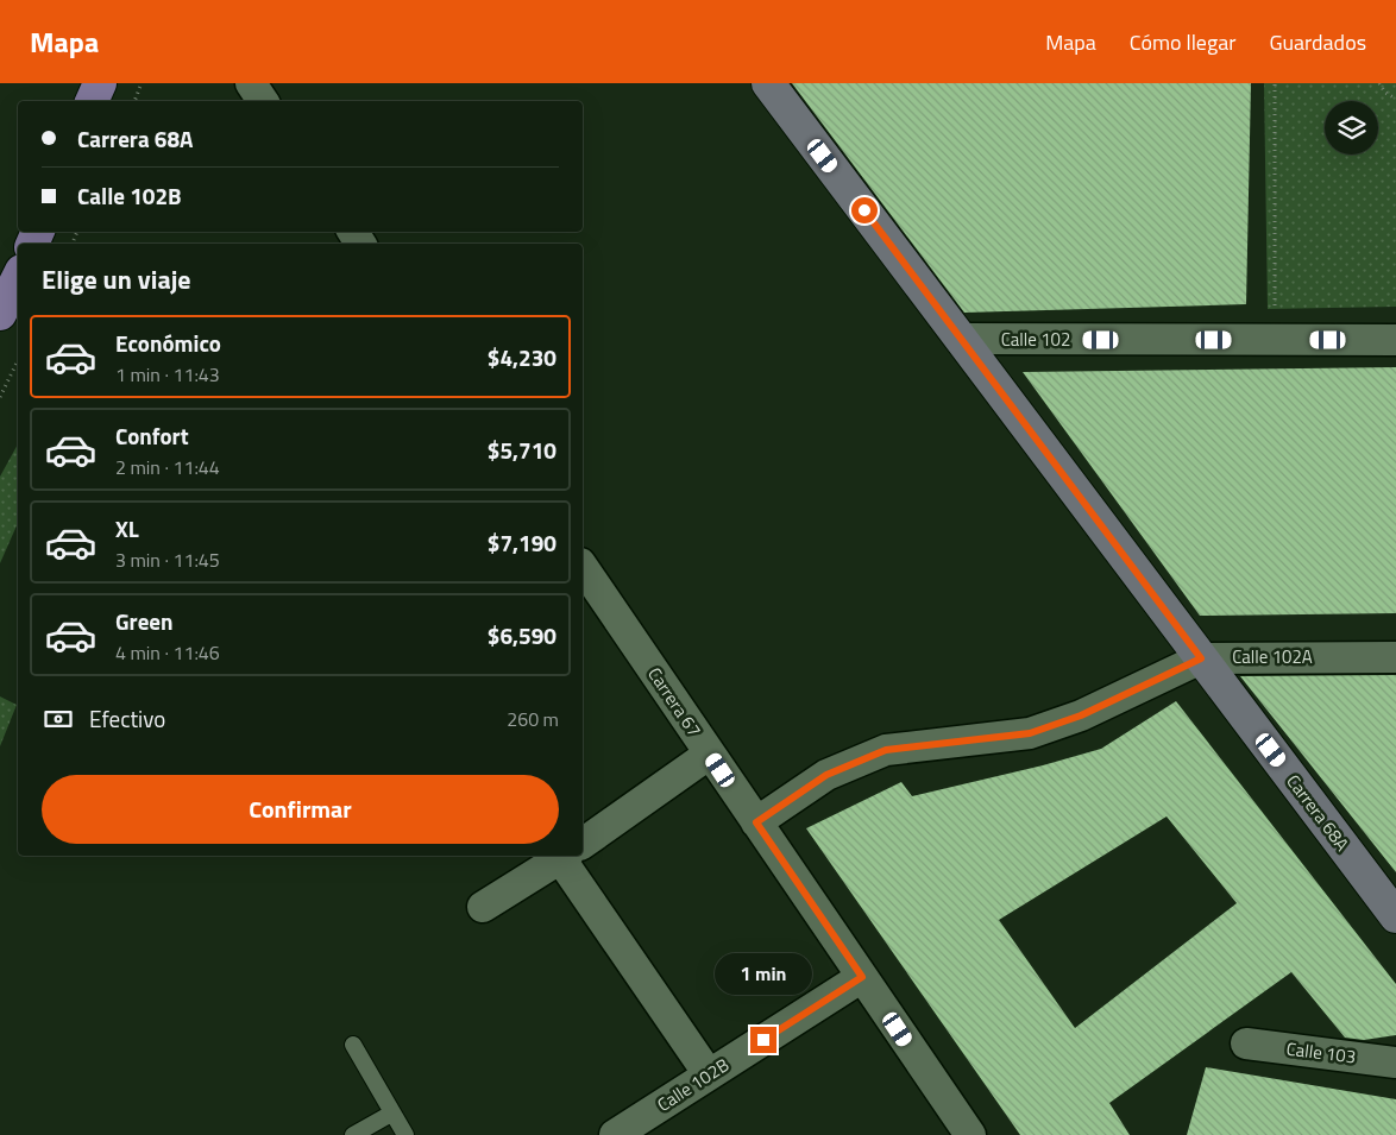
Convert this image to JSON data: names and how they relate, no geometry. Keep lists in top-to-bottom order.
{
  "streets": {
    "street": [
      "Calle 102",
      "Calle 102A",
      "Carrera 67",
      "Carrera 68A",
      "Calle 103",
      "Calle 102B"
    ]
  },
  "crossings": [
    ["Calle 102", "Carrera 68A"],
    ["Calle 102A", "Carrera 67"],
    ["Calle 102A", "Carrera 68A"],
    ["Carrera 67", "Calle 102B"]
  ],
  "page": {
    "header": "Mapa",
    "nav": ["Mapa", "Cómo llegar", "Guardados"],
    "banner": ["Carrera 68A", "Calle 102B"],
    "heading": "Elige un viaje",
    "list": [
      {
        "name": "Económico",
        "note": "1 min · 11:43",
        "value": "$4,230"
      },
      {
        "name": "Confort",
        "note": "2 min · 11:44",
        "value": "$5,710"
      },
      {
        "name": "XL",
        "note": "3 min · 11:45",
        "value": "$7,190"
      },
      {
        "name": "Green",
        "note": "4 min · 11:46",
        "value": "$6,590"
      }
    ],
    "pay": ["Efectivo", "260 m"],
    "buttons": "Confirmar",
    "bubble": "1 min"
  }
}
